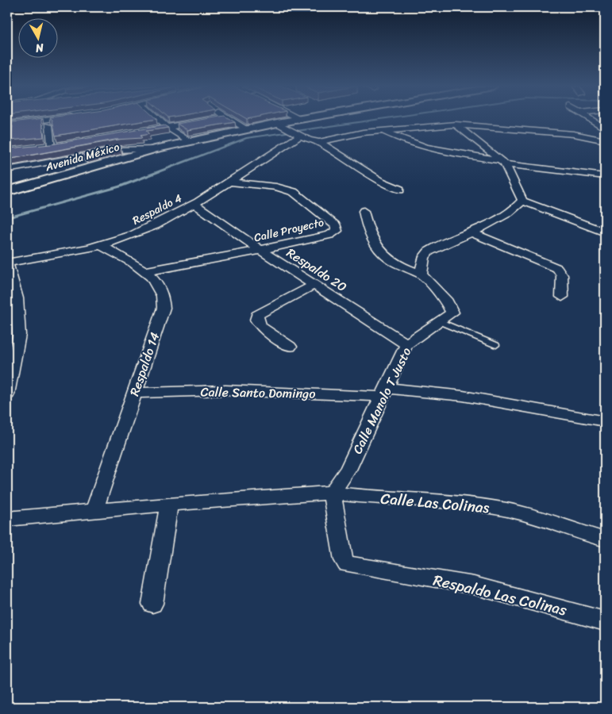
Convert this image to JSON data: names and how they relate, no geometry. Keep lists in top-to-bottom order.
{
  "streets": {
    "street": [
      "Avenida México",
      "Respaldo 4",
      "Calle Proyecto",
      "Respaldo 20",
      "Respaldo 14",
      "Calle Santo Domingo",
      "Calle Manolo T Justo",
      "Calle Las Colinas",
      "Respaldo Las Colinas"
    ]
  },
  "crossings": [
    ["Respaldo 4", "Calle Proyecto"],
    ["Respaldo 4", "Respaldo 20"],
    ["Respaldo 4", "Respaldo 14"],
    ["Calle Proyecto", "Respaldo 20"],
    ["Calle Proyecto", "Respaldo 14"],
    ["Respaldo 20", "Calle Manolo T Justo"],
    ["Respaldo 14", "Calle Santo Domingo"],
    ["Respaldo 14", "Calle Las Colinas"],
    ["Calle Santo Domingo", "Calle Manolo T Justo"],
    ["Calle Manolo T Justo", "Calle Las Colinas"],
    ["Calle Manolo T Justo", "Respaldo Las Colinas"],
    ["Calle Las Colinas", "Respaldo Las Colinas"]
  ],
  "north": "bottom"
}
